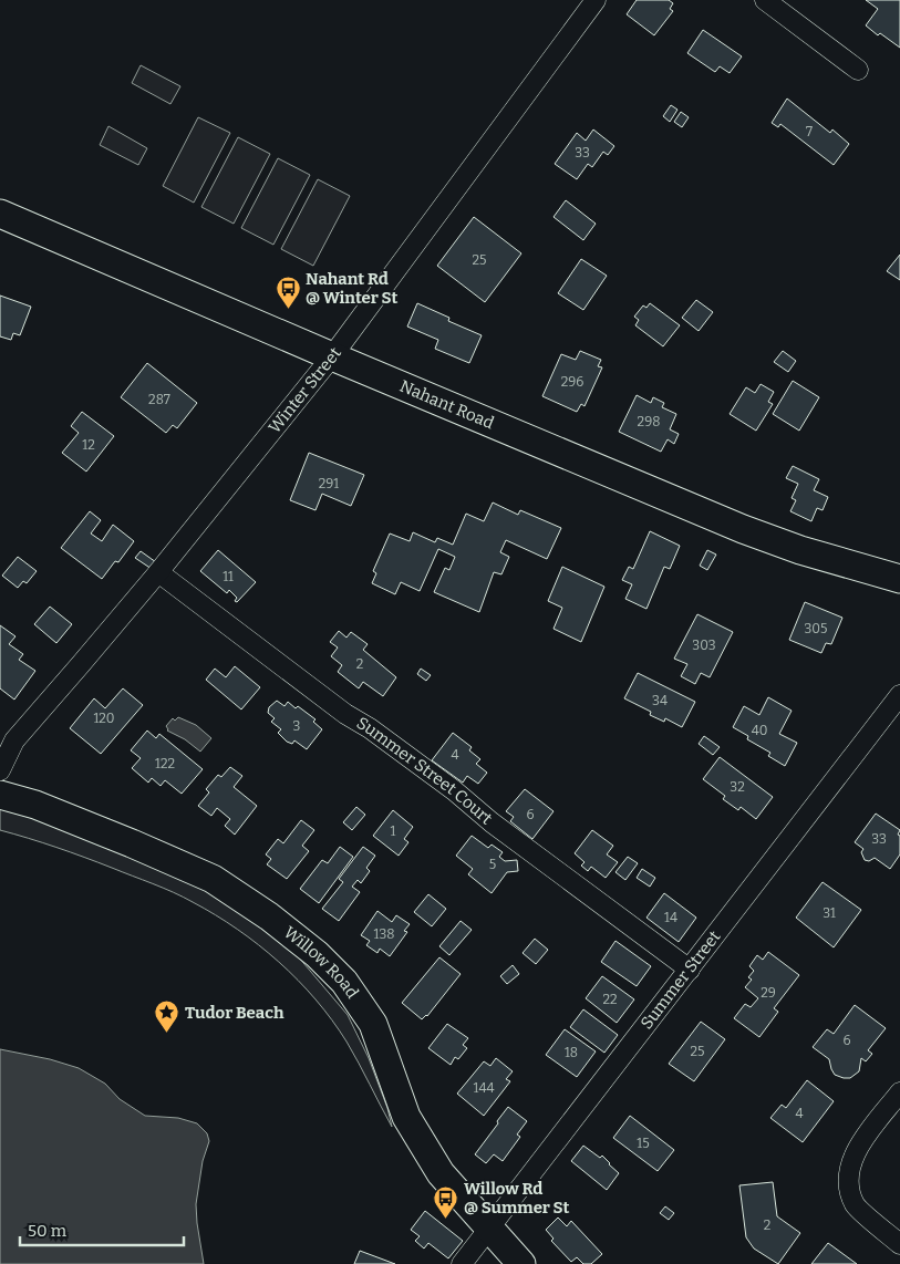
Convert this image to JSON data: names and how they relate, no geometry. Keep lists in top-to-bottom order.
{
  "streets": {
    "main road": ["Nahant Road", "Willow Road"],
    "street": ["Winter Street", "Summer Street Court", "Summer Street"]
  },
  "crossings": [
    ["Winter Street", "Nahant Road"],
    ["Winter Street", "Summer Street Court"],
    ["Summer Street Court", "Summer Street"],
    ["Willow Road", "Summer Street"]
  ],
  "places": {
    "bus stop": ["Nahant Rd @ Winter St", "Willow Rd @ Summer St"],
    "place": ["Tudor Beach"]
  },
  "house_numbers": [
    "7",
    "33",
    "25",
    "296",
    "287",
    "298",
    "12",
    "291",
    "11",
    "305",
    "303",
    "2",
    "34",
    "120",
    "3",
    "40",
    "4",
    "122",
    "32",
    "6",
    "1",
    "33",
    "5",
    "31",
    "14",
    "138",
    "29",
    "22",
    "6",
    "25",
    "18",
    "144",
    "4",
    "15",
    "2"
  ],
  "scale_bar": "50 m"
}
